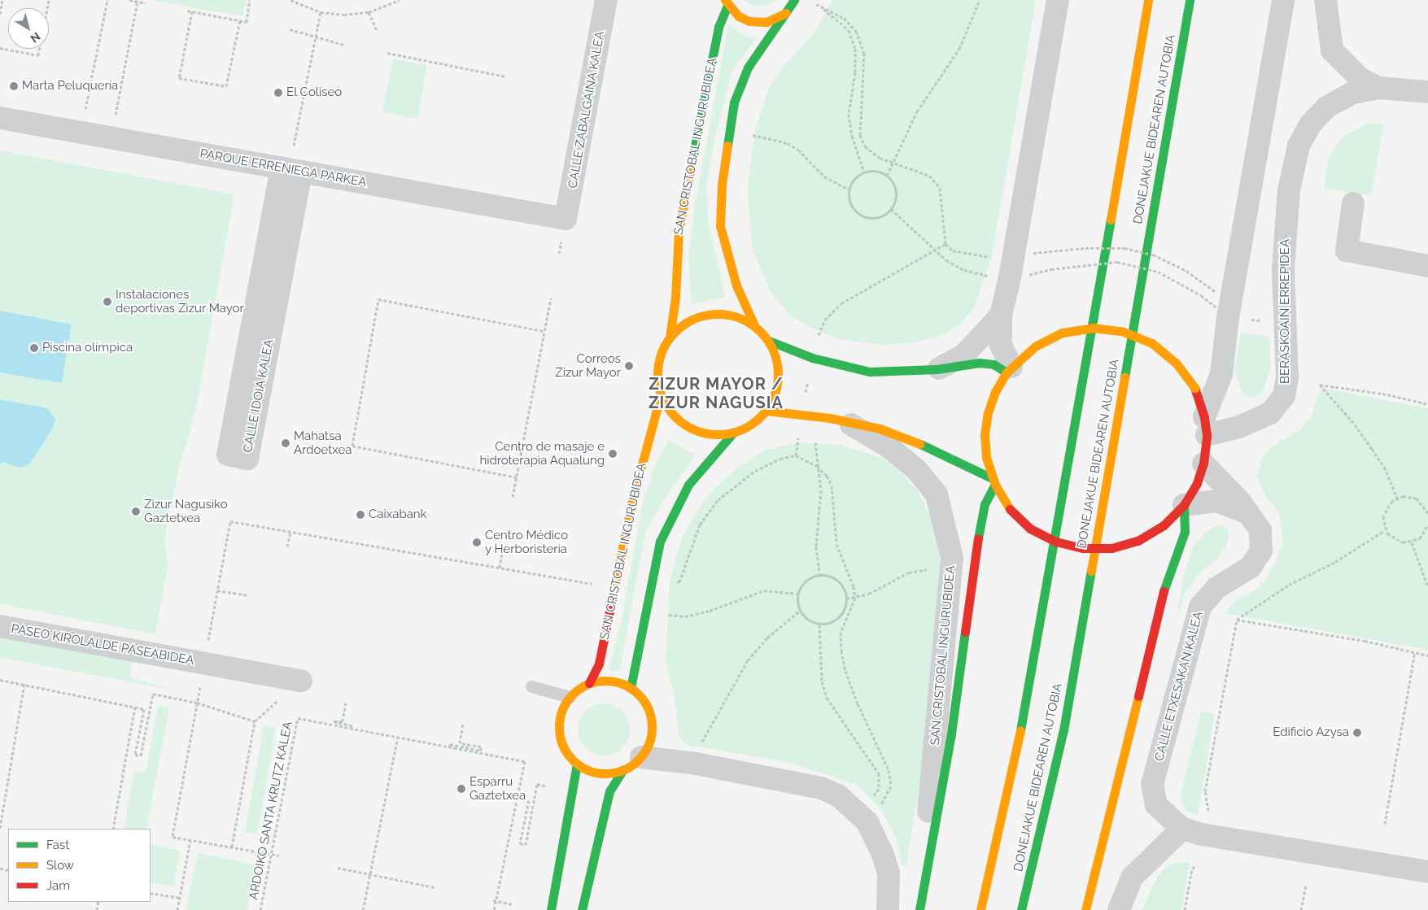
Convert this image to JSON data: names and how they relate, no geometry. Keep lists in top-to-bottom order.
{
  "streets": {
    "main road": ["DONEJAKUE BIDEAREN AUTOBIA", "SAN CRISTOBAL INGURUBIDEA"],
    "street": [
      "CALLE ZABALGAINA KALEA",
      "PARQUE ERRENIEGA PARKEA",
      "BERASKOAIN ERREPIDEA",
      "CALLE IDOIA KALEA",
      "PASEO KIROLALDE PASEABIDEA",
      "CALLE ETXESAKAN KALEA"
    ],
    "path": ["ARDOIKO SANTA KRUTZ KALEA"]
  },
  "crossings": [
    ["CALLE ZABALGAINA KALEA", "PARQUE ERRENIEGA PARKEA"],
    ["PARQUE ERRENIEGA PARKEA", "CALLE IDOIA KALEA"]
  ],
  "districts": ["ZIZUR MAYOR / ZIZUR NAGUSIA"],
  "places": [
    "Marta Peluquería",
    "El Coliseo",
    "Instalaciones deportivas Zizur Mayor",
    "Piscina olímpica",
    "Correos Zizur Mayor",
    "Mahatsa Ardoetxea",
    "Centro de masaje e hidroterapia Aqualung",
    "Zizur Nagusiko Gaztetxea",
    "Caixabank",
    "Centro Médico y Herboristería",
    "Edificio Azysa",
    "Esparru Gaztetxea"
  ],
  "legend": ["Fast", "Slow", "Jam"],
  "north": "bottom right"
}
